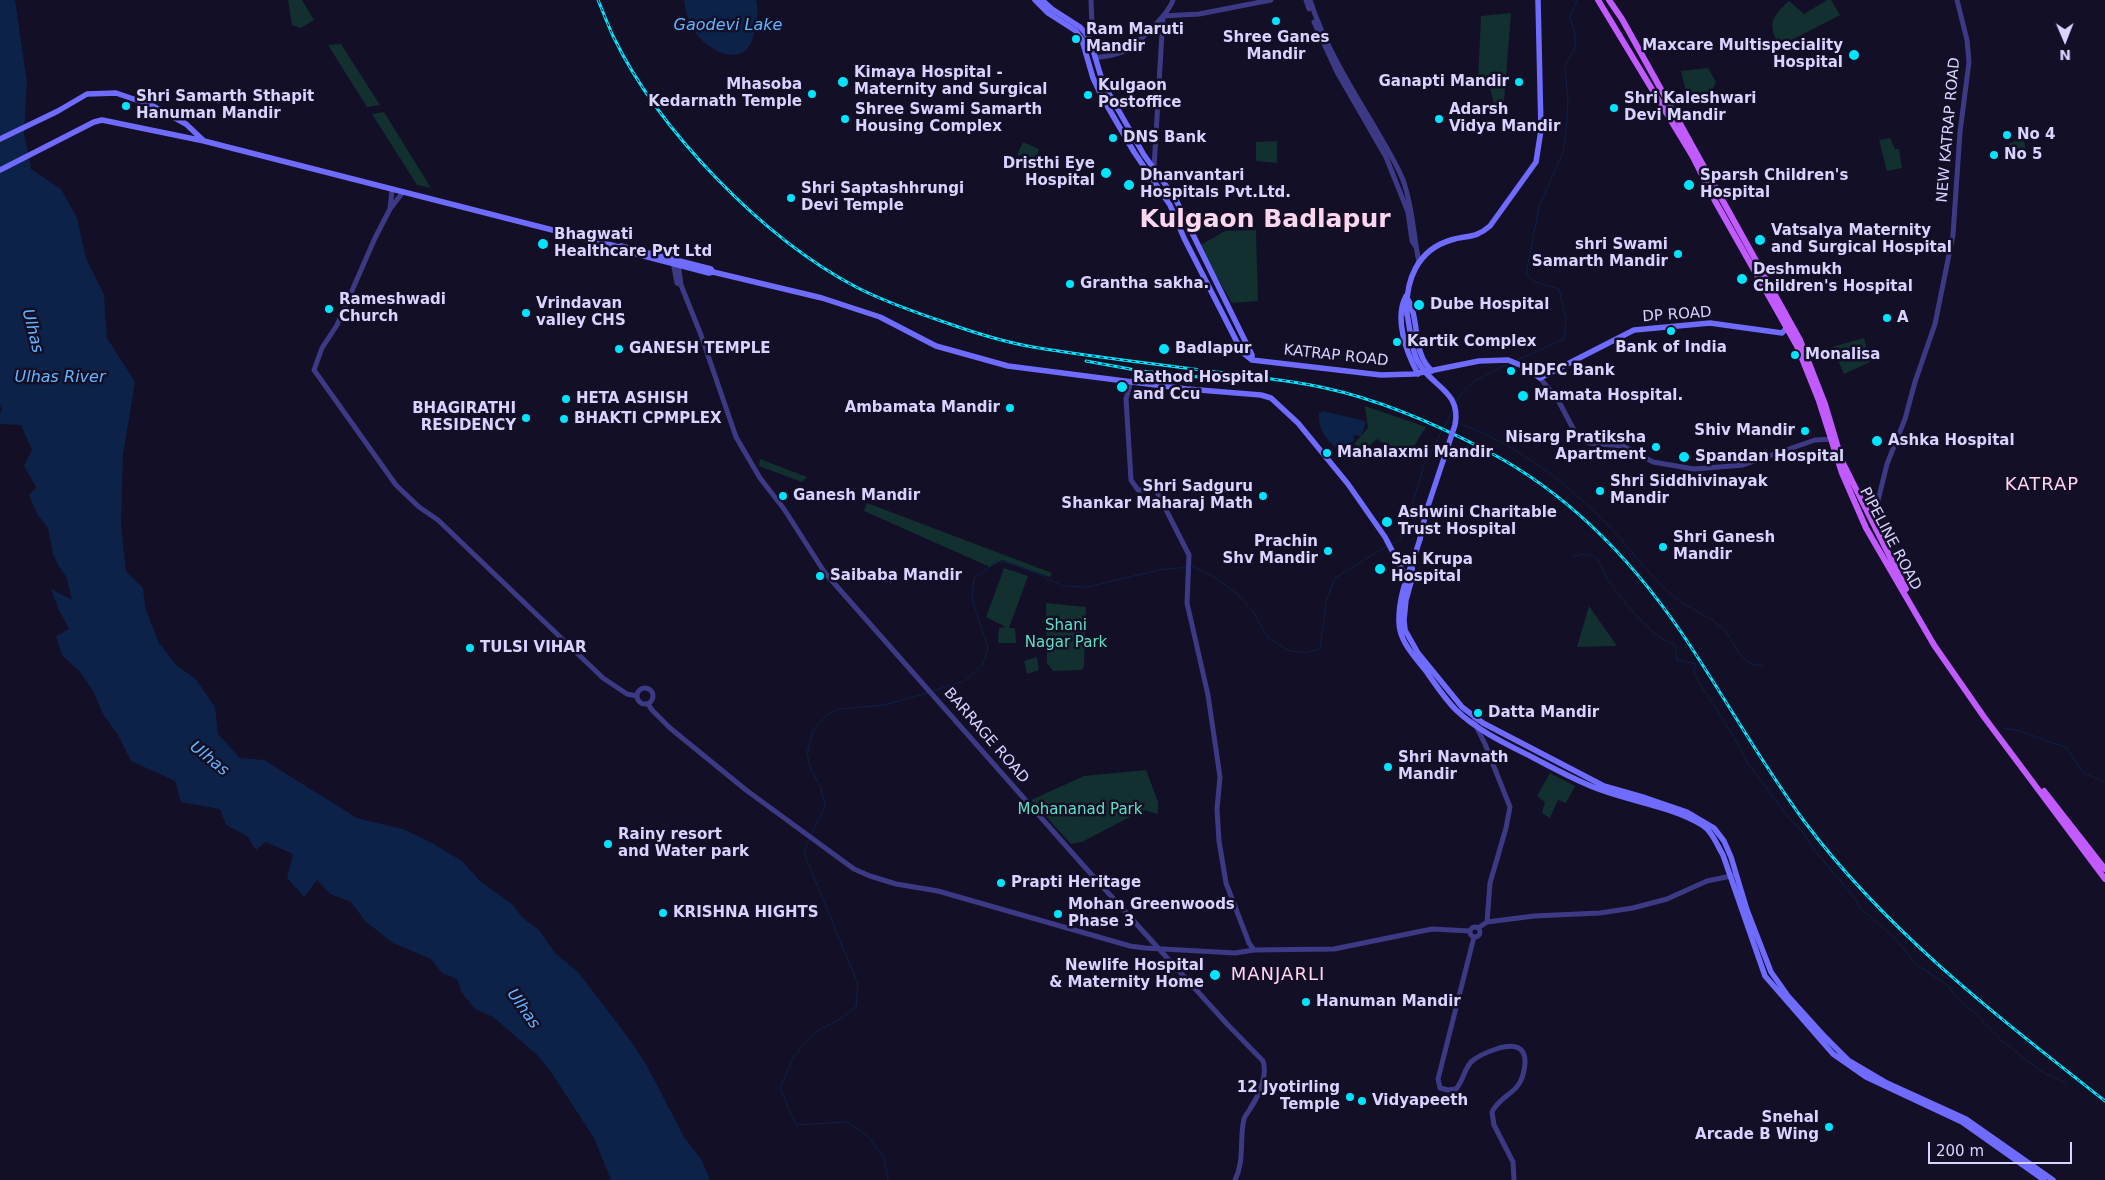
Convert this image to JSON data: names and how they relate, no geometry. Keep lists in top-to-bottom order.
{
  "streets": {
    "main road": ["DP ROAD", "KATRAP ROAD", "PIPELINE ROAD"],
    "street": ["NEW KATRAP ROAD", "BARRAGE ROAD"]
  },
  "crossings": [
    ["NEW KATRAP ROAD", "PIPELINE ROAD"],
    ["DP ROAD", "KATRAP ROAD"],
    ["DP ROAD", "PIPELINE ROAD"],
    ["KATRAP ROAD", "PIPELINE ROAD"]
  ],
  "districts": ["Kulgaon Badlapur", "KATRAP", "MANJARLI"],
  "water": ["Gaodevi Lake", "Ulhas", "Ulhas River"],
  "parks": ["Shani Nagar Park", "Mohananad Park"],
  "places": [
    "Shree Ganes Mandir",
    "Ram Maruti Mandir",
    "Maxcare Multispeciality Hospital",
    "Kimaya Hospital - Maternity and Surgical",
    "Ganapti Mandir",
    "Mhasoba Kedarnath Temple",
    "Kulgaon Postoffice",
    "Shri Samarth Sthapit Hanuman Mandir",
    "Shri Kaleshwari Devi Mandir",
    "Shree Swami Samarth Housing Complex",
    "Adarsh Vidya Mandir",
    "No 4",
    "DNS Bank",
    "No 5",
    "Dristhi Eye Hospital",
    "Dhanvantari Hospitals Pvt.Ltd.",
    "Sparsh Children's Hospital",
    "Shri Saptashhrungi Devi Temple",
    "Vatsalya Maternity and Surgical Hospital",
    "Bhagwati Healthcare Pvt Ltd",
    "shri Swami Samarth Mandir",
    "Deshmukh Children's Hospital",
    "Grantha sakha.",
    "Dube Hospital",
    "Rameshwadi Church",
    "Vrindavan valley CHS",
    "A",
    "Bank of India",
    "Kartik Complex",
    "GANESH TEMPLE",
    "Badlapur",
    "Monalisa",
    "HDFC Bank",
    "Rathod Hospital and Ccu",
    "Mamata Hospital.",
    "HETA ASHISH",
    "Ambamata Mandir",
    "BHAGIRATHI RESIDENCY",
    "BHAKTI CPMPLEX",
    "Shiv Mandir",
    "Ashka Hospital",
    "Nisarg Pratiksha Apartment",
    "Mahalaxmi Mandir",
    "Spandan Hospital",
    "Shri Siddhivinayak Mandir",
    "Ganesh Mandir",
    "Shri Sadguru Shankar Maharaj Math",
    "Ashwini Charitable Trust Hospital",
    "Shri Ganesh Mandir",
    "Prachin Shv Mandir",
    "Sai Krupa Hospital",
    "Saibaba Mandir",
    "TULSI VIHAR",
    "Datta Mandir",
    "Shri Navnath Mandir",
    "Rainy resort and Water park",
    "Prapti Heritage",
    "KRISHNA HIGHTS",
    "Mohan Greenwoods Phase 3",
    "Newlife Hospital & Maternity Home",
    "Hanuman Mandir",
    "12 Jyotirling Temple",
    "Vidyapeeth",
    "Snehal Arcade B Wing"
  ],
  "scale_bar": "200 m",
  "north": "bottom"
}
